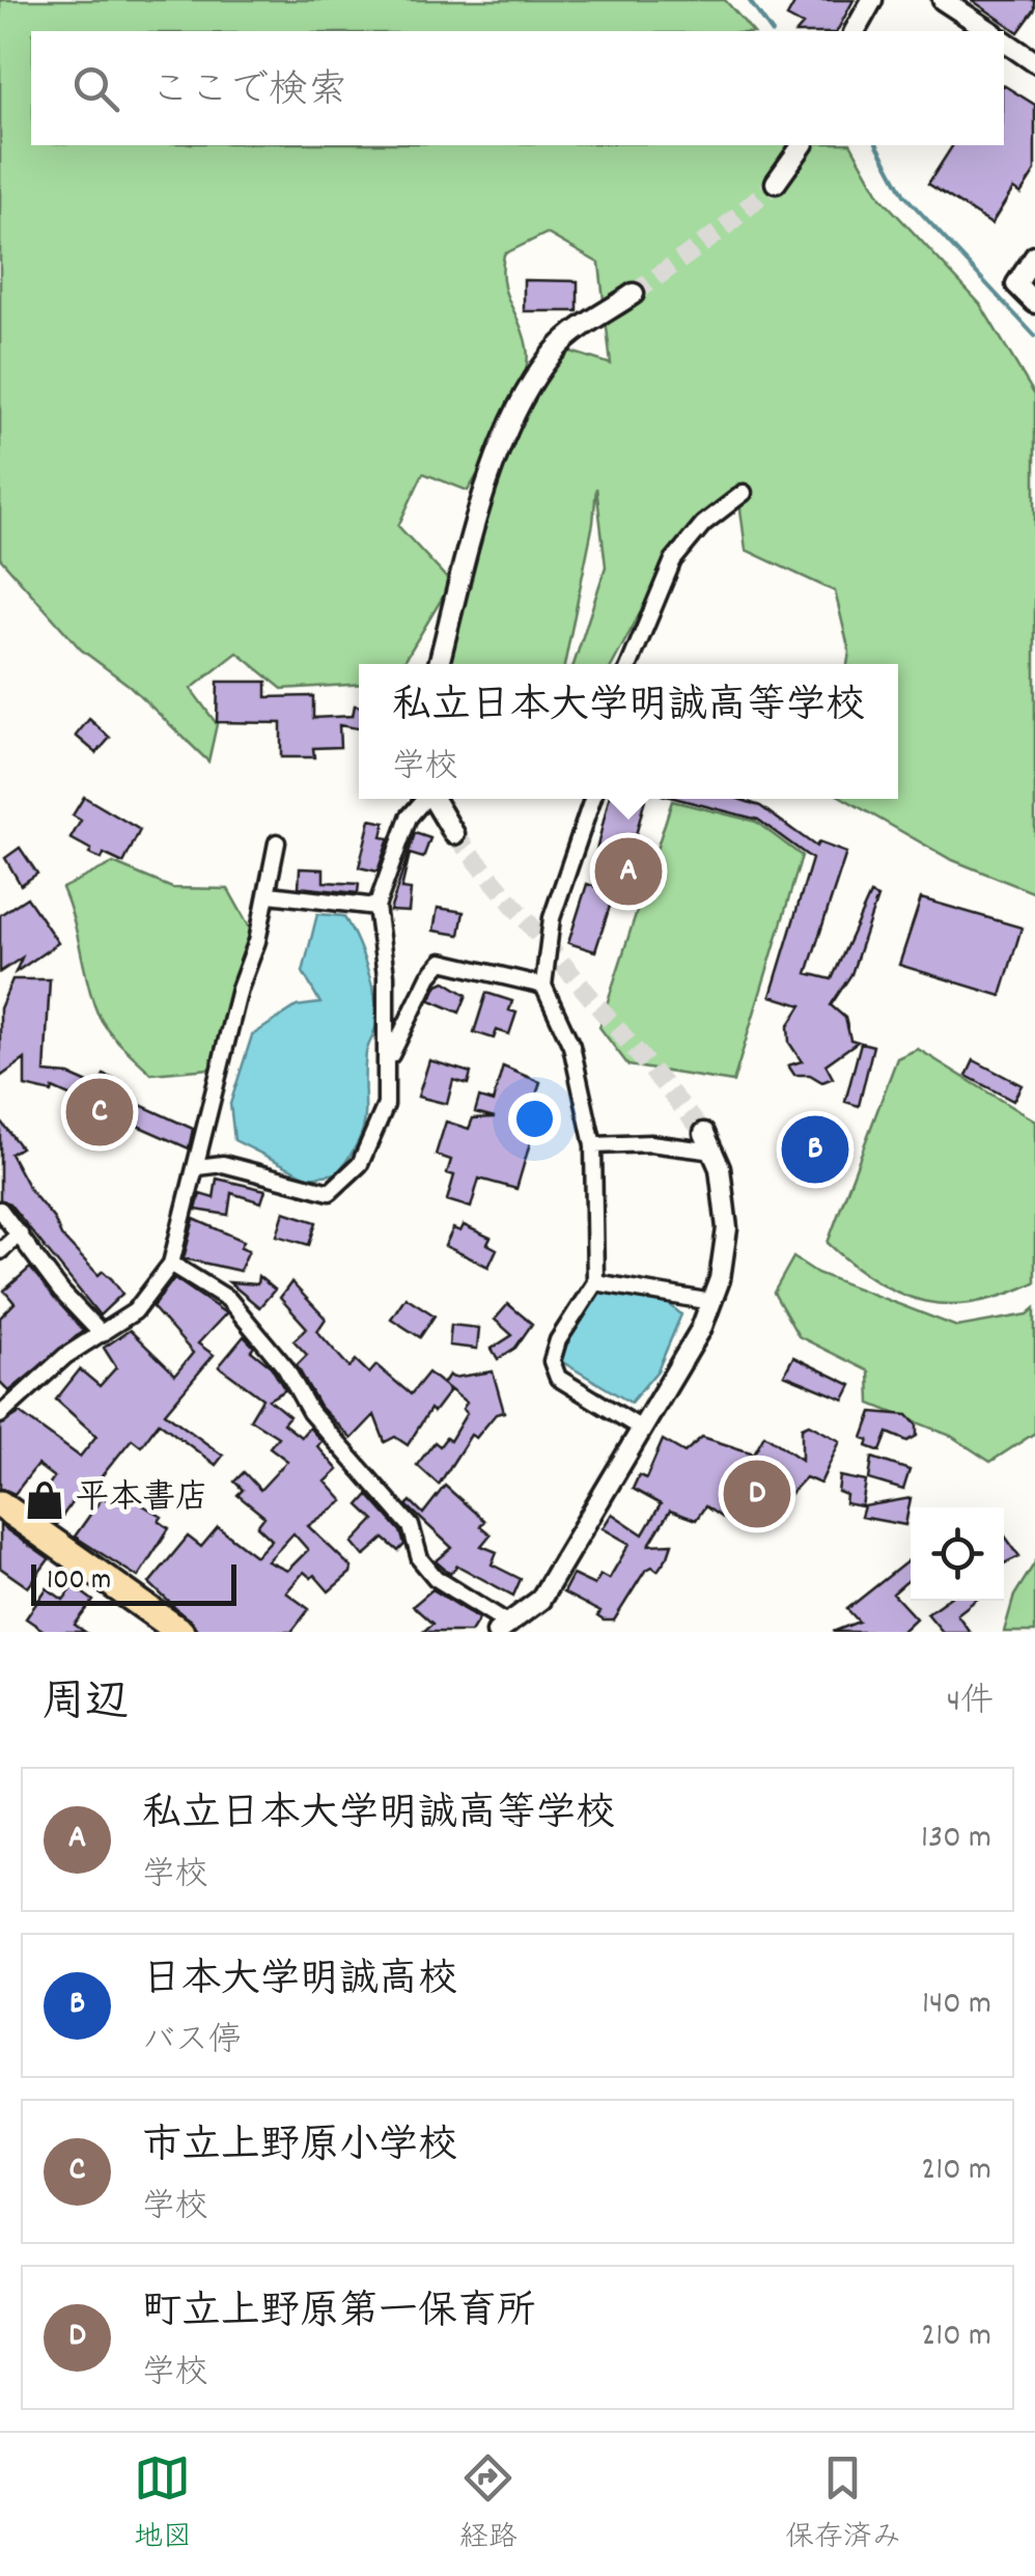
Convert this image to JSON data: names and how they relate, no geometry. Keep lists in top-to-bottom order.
{
  "places": {
    "shop": ["平本書店"]
  },
  "scale_bar": "100 m",
  "page": {
    "search": "ここで検索",
    "popup": ["私立日本大学明誠高等学校", "学校"],
    "pins": [
      "A",
      "C",
      "B",
      "D"
    ],
    "scale": "100 m",
    "heading": ["周辺", "4件"],
    "list": [
      {
        "mark": "A",
        "name": "私立日本大学明誠高等学校",
        "note": "学校",
        "value": "130 m"
      },
      {
        "mark": "B",
        "name": "日本大学明誠高校",
        "note": "バス停",
        "value": "140 m"
      },
      {
        "mark": "C",
        "name": "市立上野原小学校",
        "note": "学校",
        "value": "210 m"
      },
      {
        "mark": "D",
        "name": "町立上野原第一保育所",
        "note": "学校",
        "value": "210 m"
      }
    ],
    "nav": ["地図", "経路", "保存済み"]
  }
}
